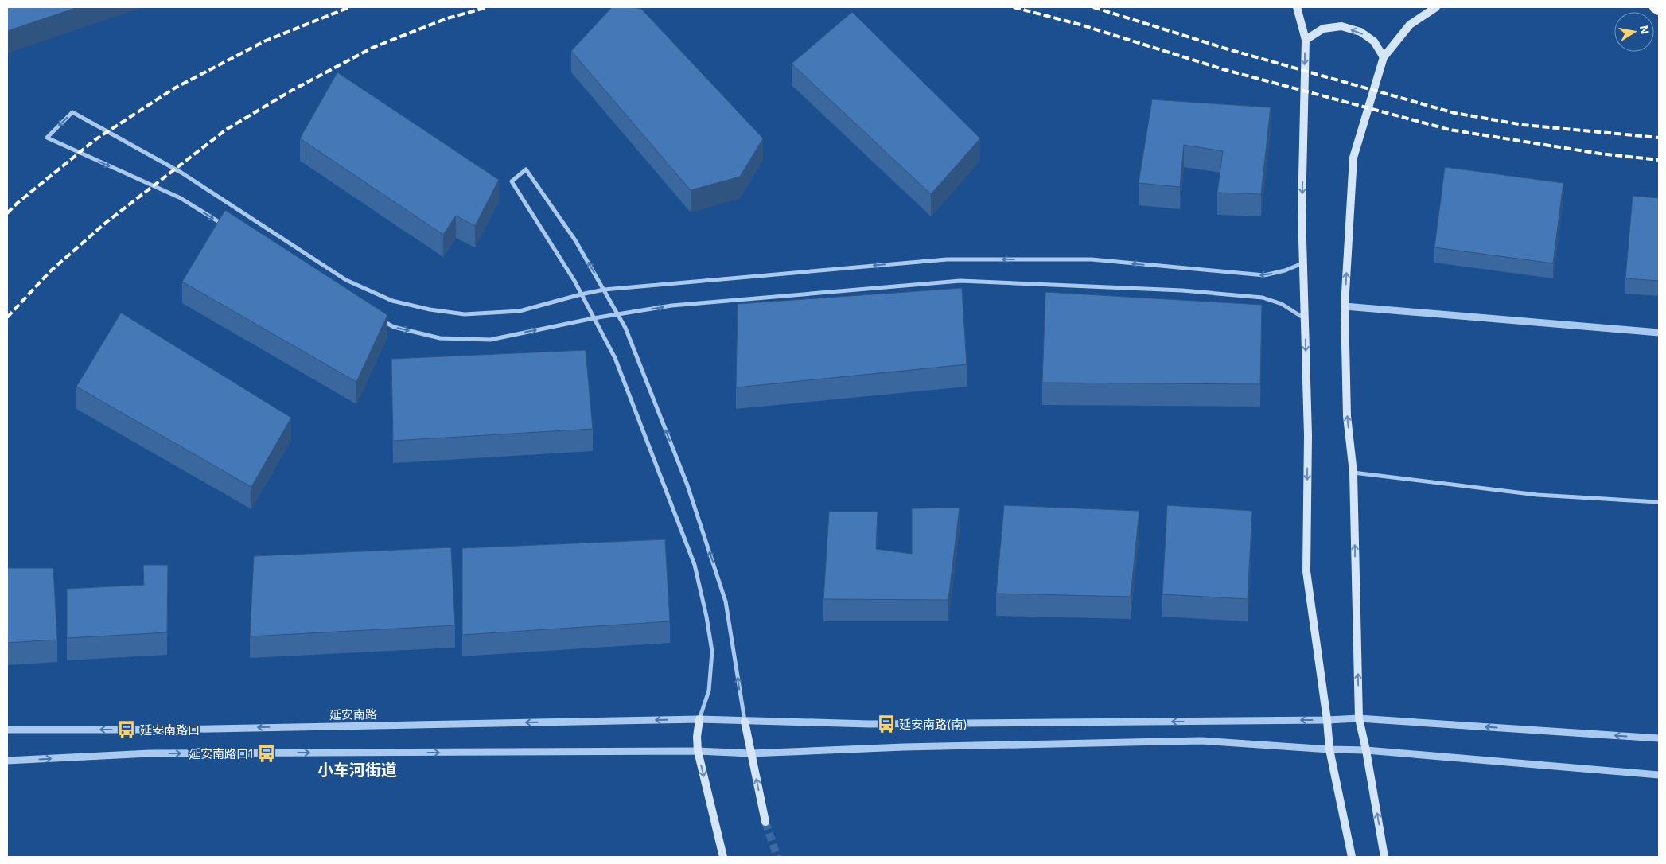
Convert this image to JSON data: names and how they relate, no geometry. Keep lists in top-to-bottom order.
{
  "streets": {
    "street": ["延安南路"]
  },
  "districts": ["小车河街道"],
  "places": {
    "bus stop": ["延安南路(南)", "延安南路口", "延安南路口1"]
  },
  "north": "right"
}
